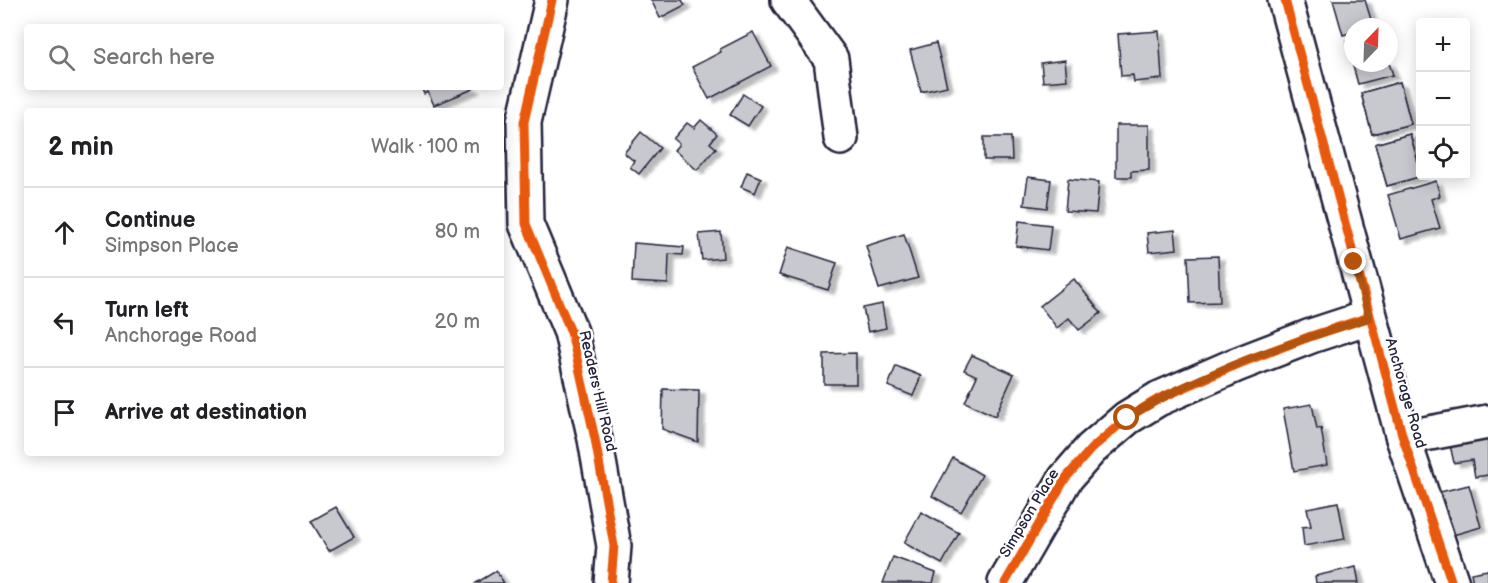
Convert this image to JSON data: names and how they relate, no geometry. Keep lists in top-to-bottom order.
{
  "streets": {
    "street": ["Readers Hill Road", "Anchorage Road", "Simpson Place"]
  },
  "crossings": [
    ["Anchorage Road", "Simpson Place"]
  ],
  "north": "top right",
  "page": {
    "map_buttons": ["+", "−"],
    "search": "Search here",
    "heading": ["2 min", "Walk · 100 m"],
    "list": [
      ["Continue", "Simpson Place", "80 m"],
      ["Turn left", "Anchorage Road", "20 m"],
      "Arrive at destination"
    ]
  }
}
